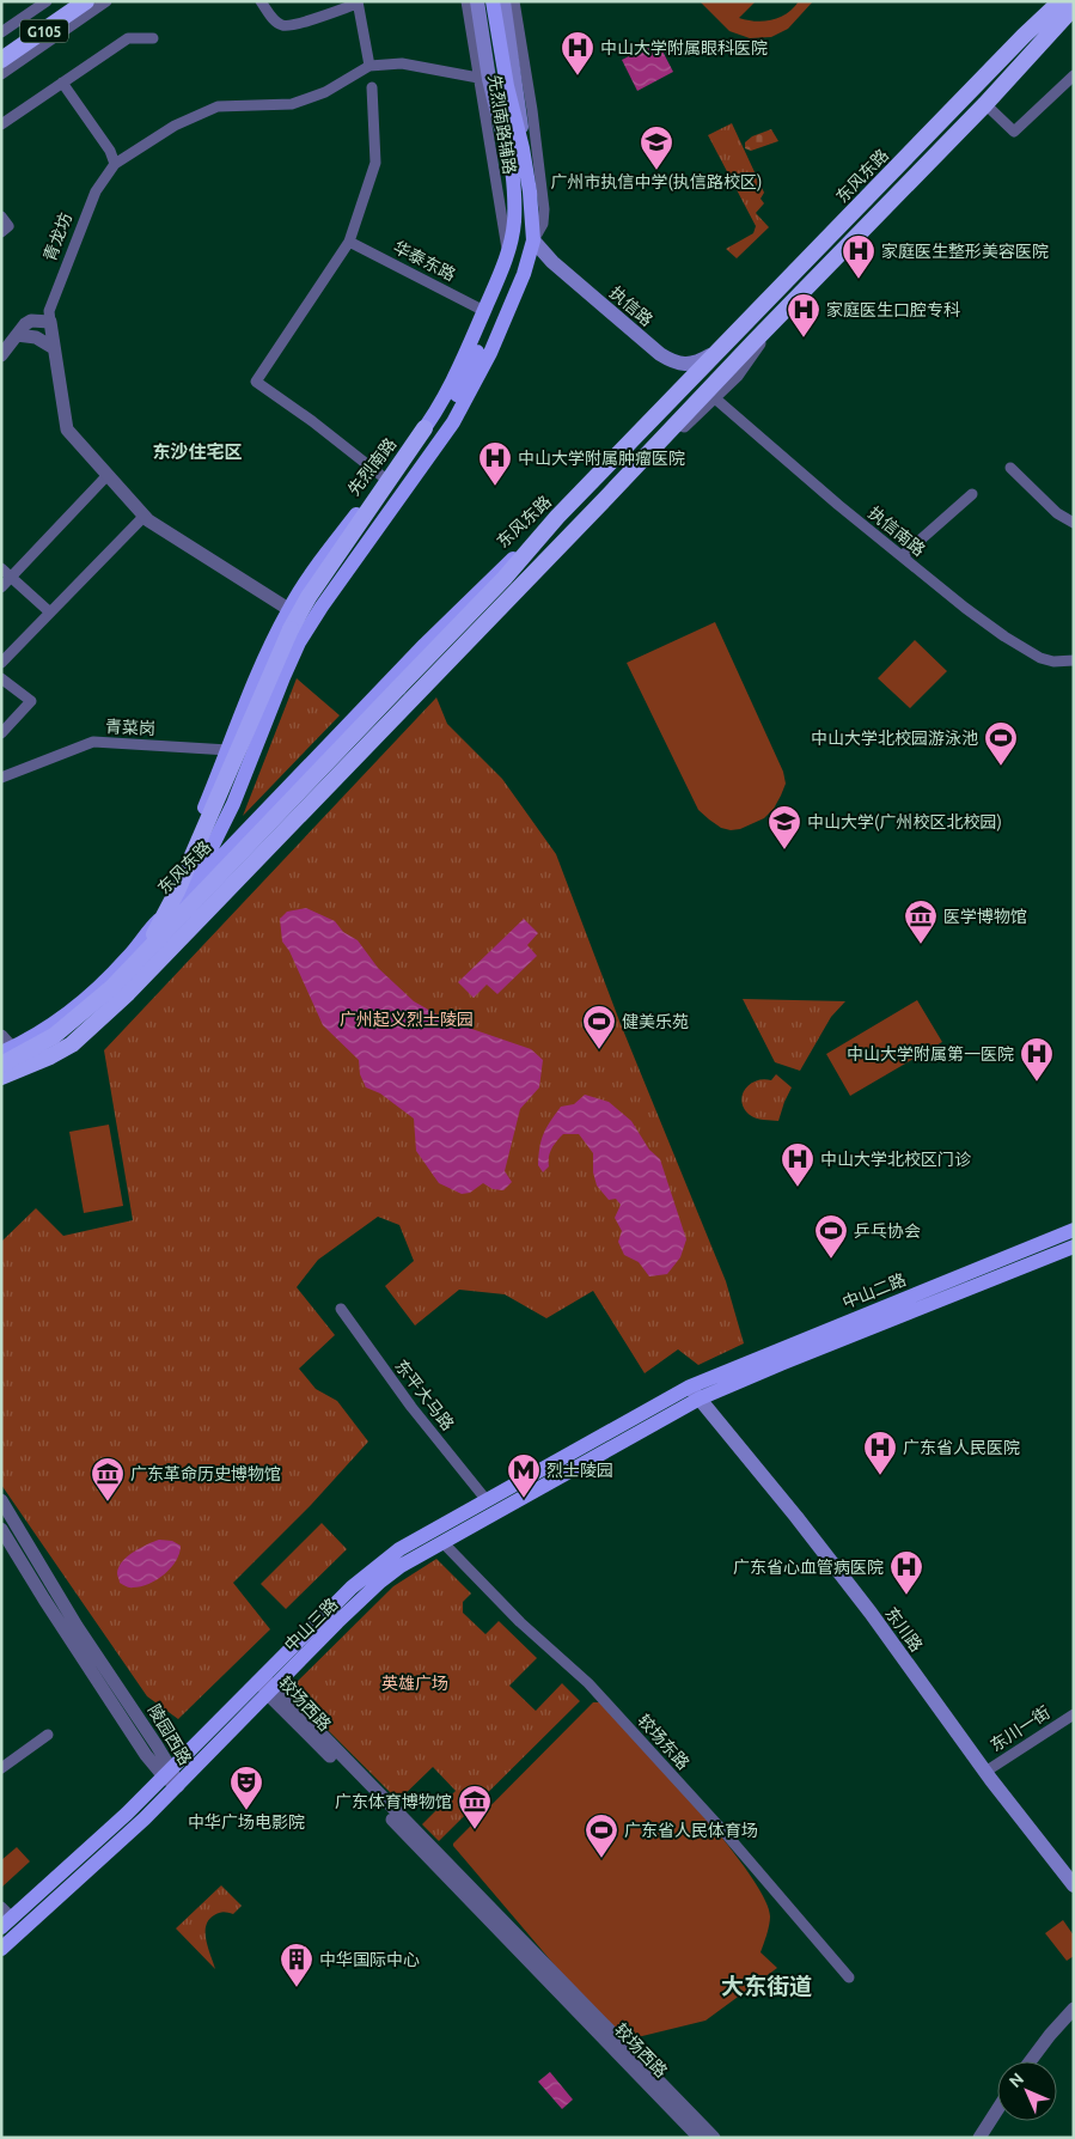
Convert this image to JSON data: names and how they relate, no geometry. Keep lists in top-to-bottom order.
{
  "streets": {
    "highway": ["G105", "东风东路"],
    "main road": [
      "执信路",
      "先烈南路",
      "中山二路",
      "中山三路",
      "东川路"
    ],
    "street": [
      "先烈南路辅路",
      "青龙坊",
      "华泰东路",
      "执信南路",
      "青菜岗",
      "东平大马路",
      "较场西路",
      "东川一街",
      "陵园西路",
      "较场东路"
    ]
  },
  "crossings": [
    ["先烈南路辅路", "青龙坊"],
    ["先烈南路辅路", "先烈南路"],
    ["东风东路", "执信路"],
    ["东风东路", "先烈南路"],
    ["青龙坊", "先烈南路"],
    ["华泰东路", "先烈南路"],
    ["执信路", "先烈南路"],
    ["先烈南路", "青菜岗"],
    ["中山二路", "中山三路"],
    ["中山二路", "东川路"],
    ["东平大马路", "中山三路"],
    ["中山三路", "东川路"],
    ["中山三路", "较场西路"],
    ["中山三路", "陵园西路"],
    ["中山三路", "较场东路"],
    ["东川路", "东川一街"]
  ],
  "districts": ["东沙住宅区", "大东街道"],
  "parks": ["广州起义烈士陵园", "英雄广场"],
  "places": {
    "hospital": [
      "中山大学附属眼科医院",
      "家庭医生整形美容医院",
      "家庭医生口腔专科",
      "中山大学附属肿瘤医院",
      "中山大学附属第一医院",
      "中山大学北校区门诊",
      "广东省人民医院",
      "广东省心血管病医院"
    ],
    "school or university": ["广州市执信中学(执信路校区)", "中山大学(广州校区北校园)"],
    "sports": [
      "中山大学北校园游泳池",
      "健美乐苑",
      "乒乓协会",
      "广东省人民体育场"
    ],
    "museum": ["医学博物馆", "广东革命历史博物馆", "广东体育博物馆"],
    "metro station": ["烈士陵园"],
    "theatre": ["中华广场电影院"],
    "building": ["中华国际中心"]
  },
  "north": "top left"
}
